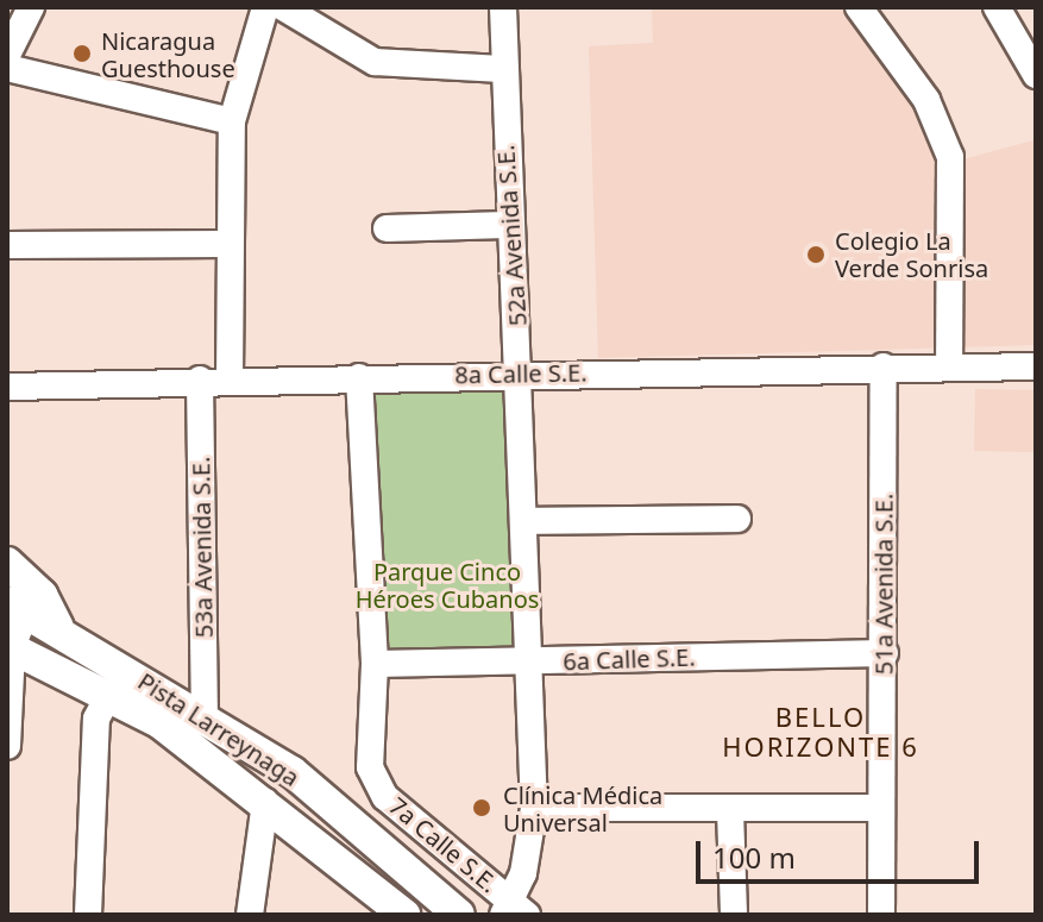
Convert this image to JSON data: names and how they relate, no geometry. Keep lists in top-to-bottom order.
{
  "streets": {
    "main road": ["Pista Larreynaga"],
    "street": [
      "52a Avenida S.E.",
      "8a Calle S.E.",
      "53a Avenida S.E.",
      "51a Avenida S.E.",
      "6a Calle S.E.",
      "7a Calle S.E."
    ]
  },
  "crossings": [
    ["52a Avenida S.E.", "8a Calle S.E."],
    ["52a Avenida S.E.", "6a Calle S.E."],
    ["52a Avenida S.E.", "7a Calle S.E."],
    ["8a Calle S.E.", "53a Avenida S.E."],
    ["8a Calle S.E.", "51a Avenida S.E."],
    ["53a Avenida S.E.", "Pista Larreynaga"],
    ["51a Avenida S.E.", "6a Calle S.E."],
    ["6a Calle S.E.", "7a Calle S.E."]
  ],
  "districts": ["BELLO HORIZONTE 6"],
  "parks": ["Parque Cinco Héroes Cubanos"],
  "places": ["Nicaragua Guesthouse", "Colegio La Verde Sonrisa", "Clínica Médica Universal"],
  "scale_bar": "100 m"
}
